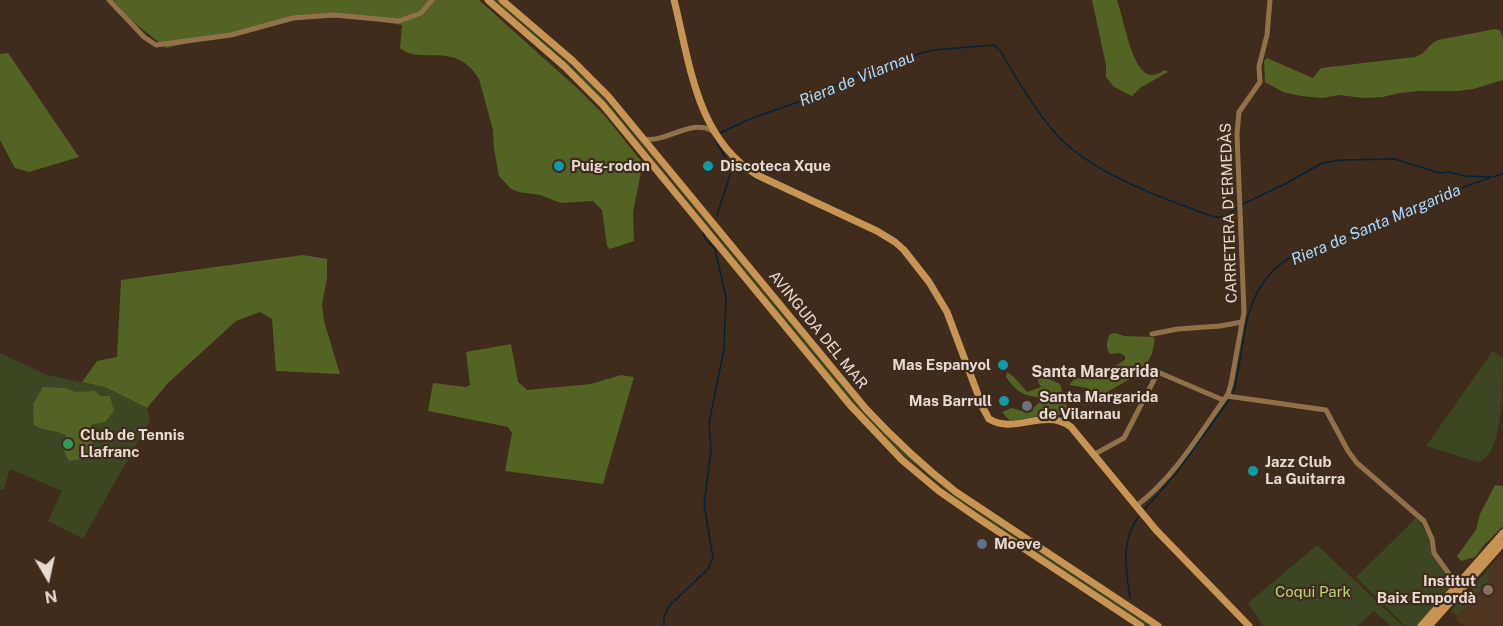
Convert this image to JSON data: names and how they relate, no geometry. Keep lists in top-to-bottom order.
{
  "streets": {
    "main road": ["AVINGUDA DEL MAR"],
    "street": ["CARRETERA D'ERMEDÀS"]
  },
  "districts": ["Santa Margarida"],
  "water": ["Riera de Vilarnau", "Riera de Santa Margarida"],
  "parks": ["Coqui Park"],
  "places": [
    "Puig-rodon",
    "Discoteca Xque",
    "Mas Espanyol",
    "Mas Barrull",
    "Santa Margarida de Vilarnau",
    "Club de Tennis Llafranc",
    "Jazz Club La Guitarra",
    "Moeve",
    "Institut Baix Empordà"
  ],
  "north": "bottom"
}
